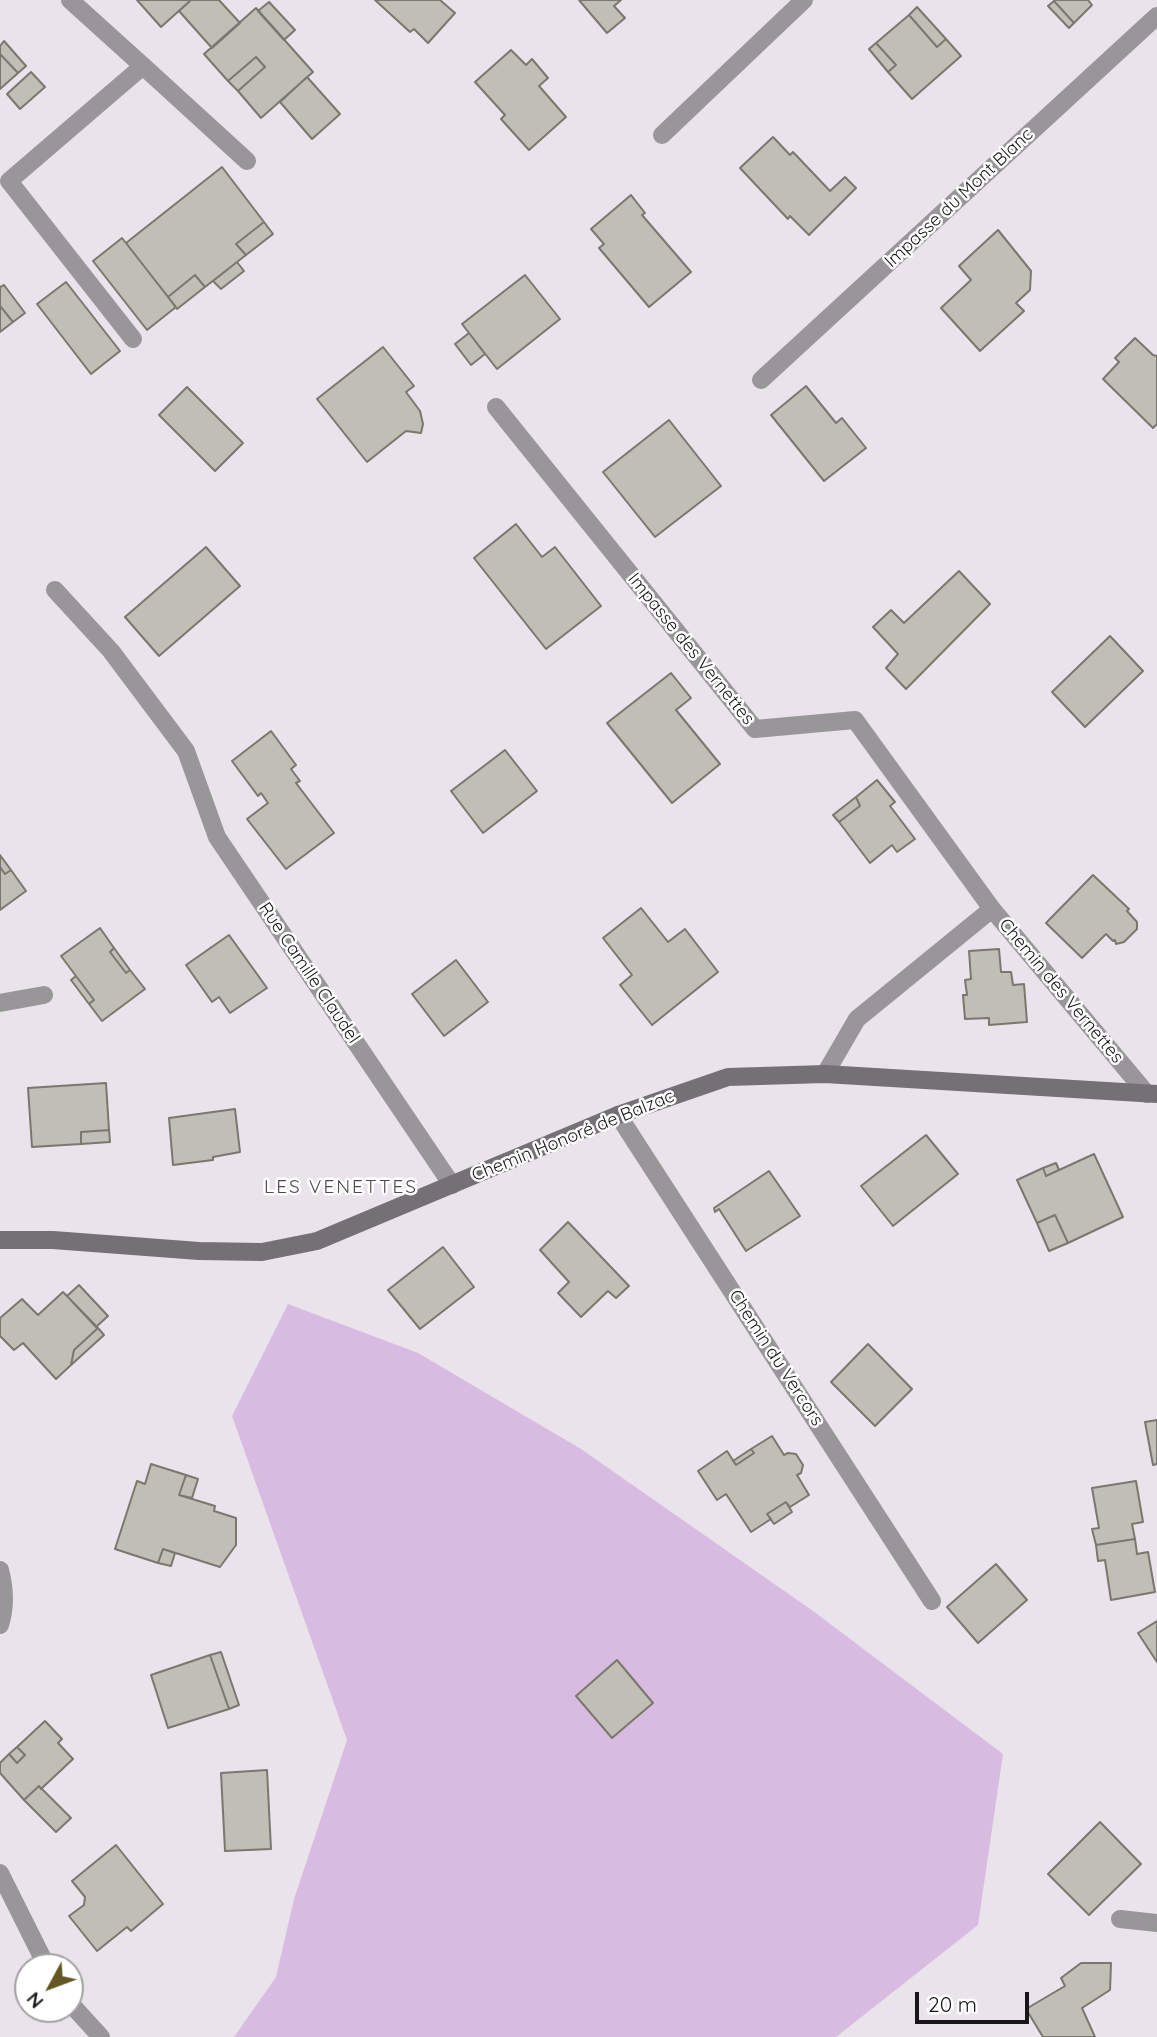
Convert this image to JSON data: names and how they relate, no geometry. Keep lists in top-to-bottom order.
{
  "streets": {
    "street": [
      "Impasse du Mont Blanc",
      "Impasse des Vernettes",
      "Rue Camille Claudel",
      "Chemin des Vernettes",
      "Chemin Honoré de Balzac",
      "Chemin du Vercors"
    ]
  },
  "crossings": [
    ["Impasse des Vernettes", "Chemin des Vernettes"],
    ["Rue Camille Claudel", "Chemin Honoré de Balzac"],
    ["Chemin des Vernettes", "Chemin Honoré de Balzac"],
    ["Chemin Honoré de Balzac", "Chemin du Vercors"]
  ],
  "districts": ["LES VENETTES"],
  "scale_bar": "20 m",
  "north": "bottom left"
}
